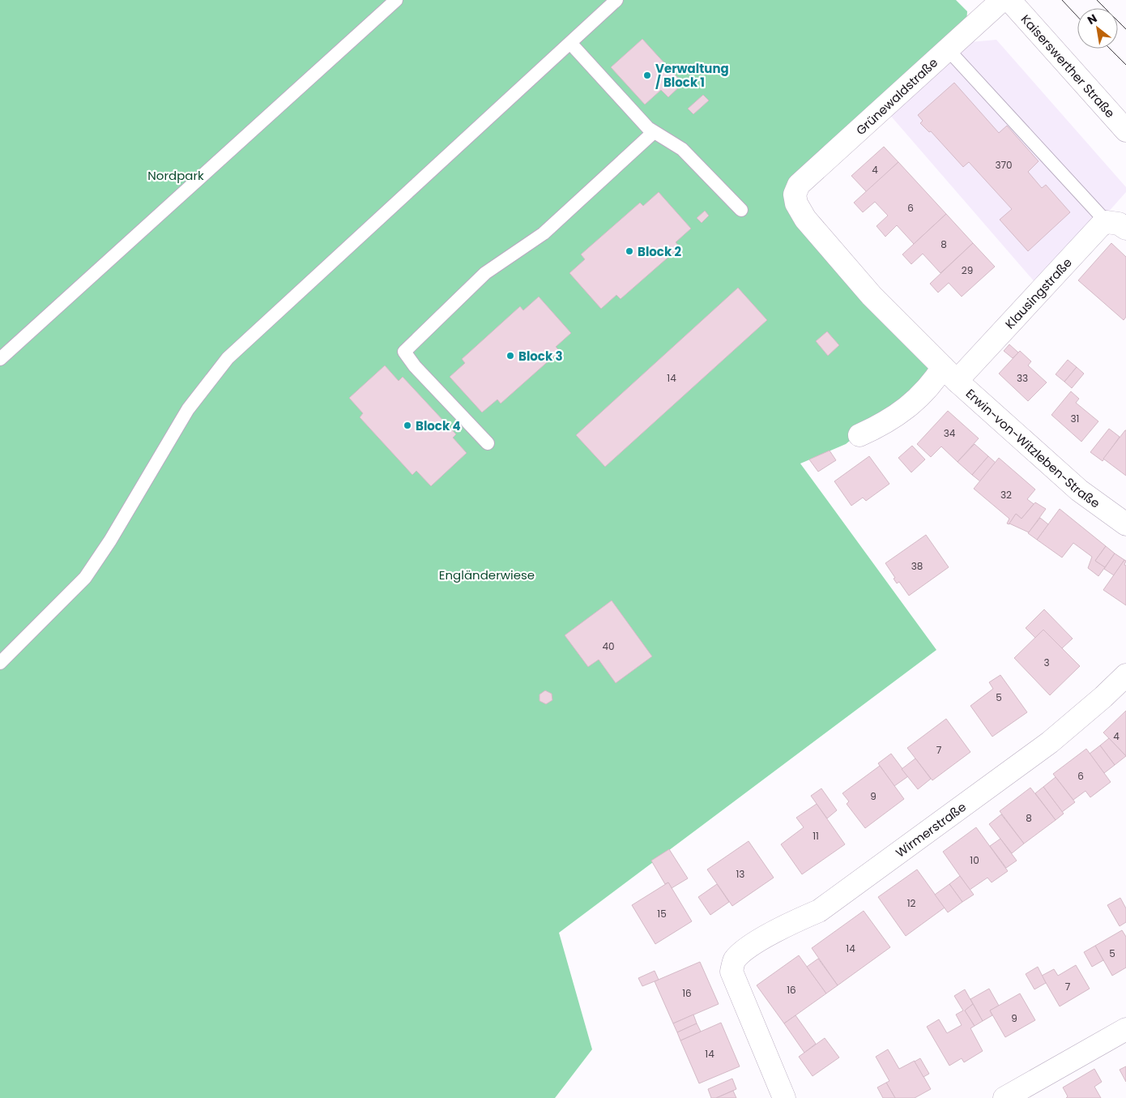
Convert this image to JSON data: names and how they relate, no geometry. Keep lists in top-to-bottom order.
{
  "streets": {
    "street": [
      "Kaiserswerther Straße",
      "Grünewaldstraße",
      "Klausingstraße",
      "Erwin-von-Witzleben-Straße",
      "Wirmerstraße"
    ]
  },
  "crossings": [
    ["Grünewaldstraße", "Erwin-von-Witzleben-Straße"],
    ["Klausingstraße", "Erwin-von-Witzleben-Straße"]
  ],
  "parks": ["Nordpark", "Engländerwiese"],
  "places": [
    "Verwaltung / Block 1",
    "Block 2",
    "Block 3",
    "Block 4"
  ],
  "house_numbers": [
    "370",
    "4",
    "6",
    "8",
    "29",
    "14",
    "33",
    "31",
    "34",
    "32",
    "38",
    "40",
    "3",
    "5",
    "4",
    "7",
    "6",
    "9",
    "8",
    "11",
    "10",
    "13",
    "12",
    "15",
    "14",
    "5",
    "7",
    "16",
    "16",
    "9",
    "14"
  ],
  "north": "top left"
}
